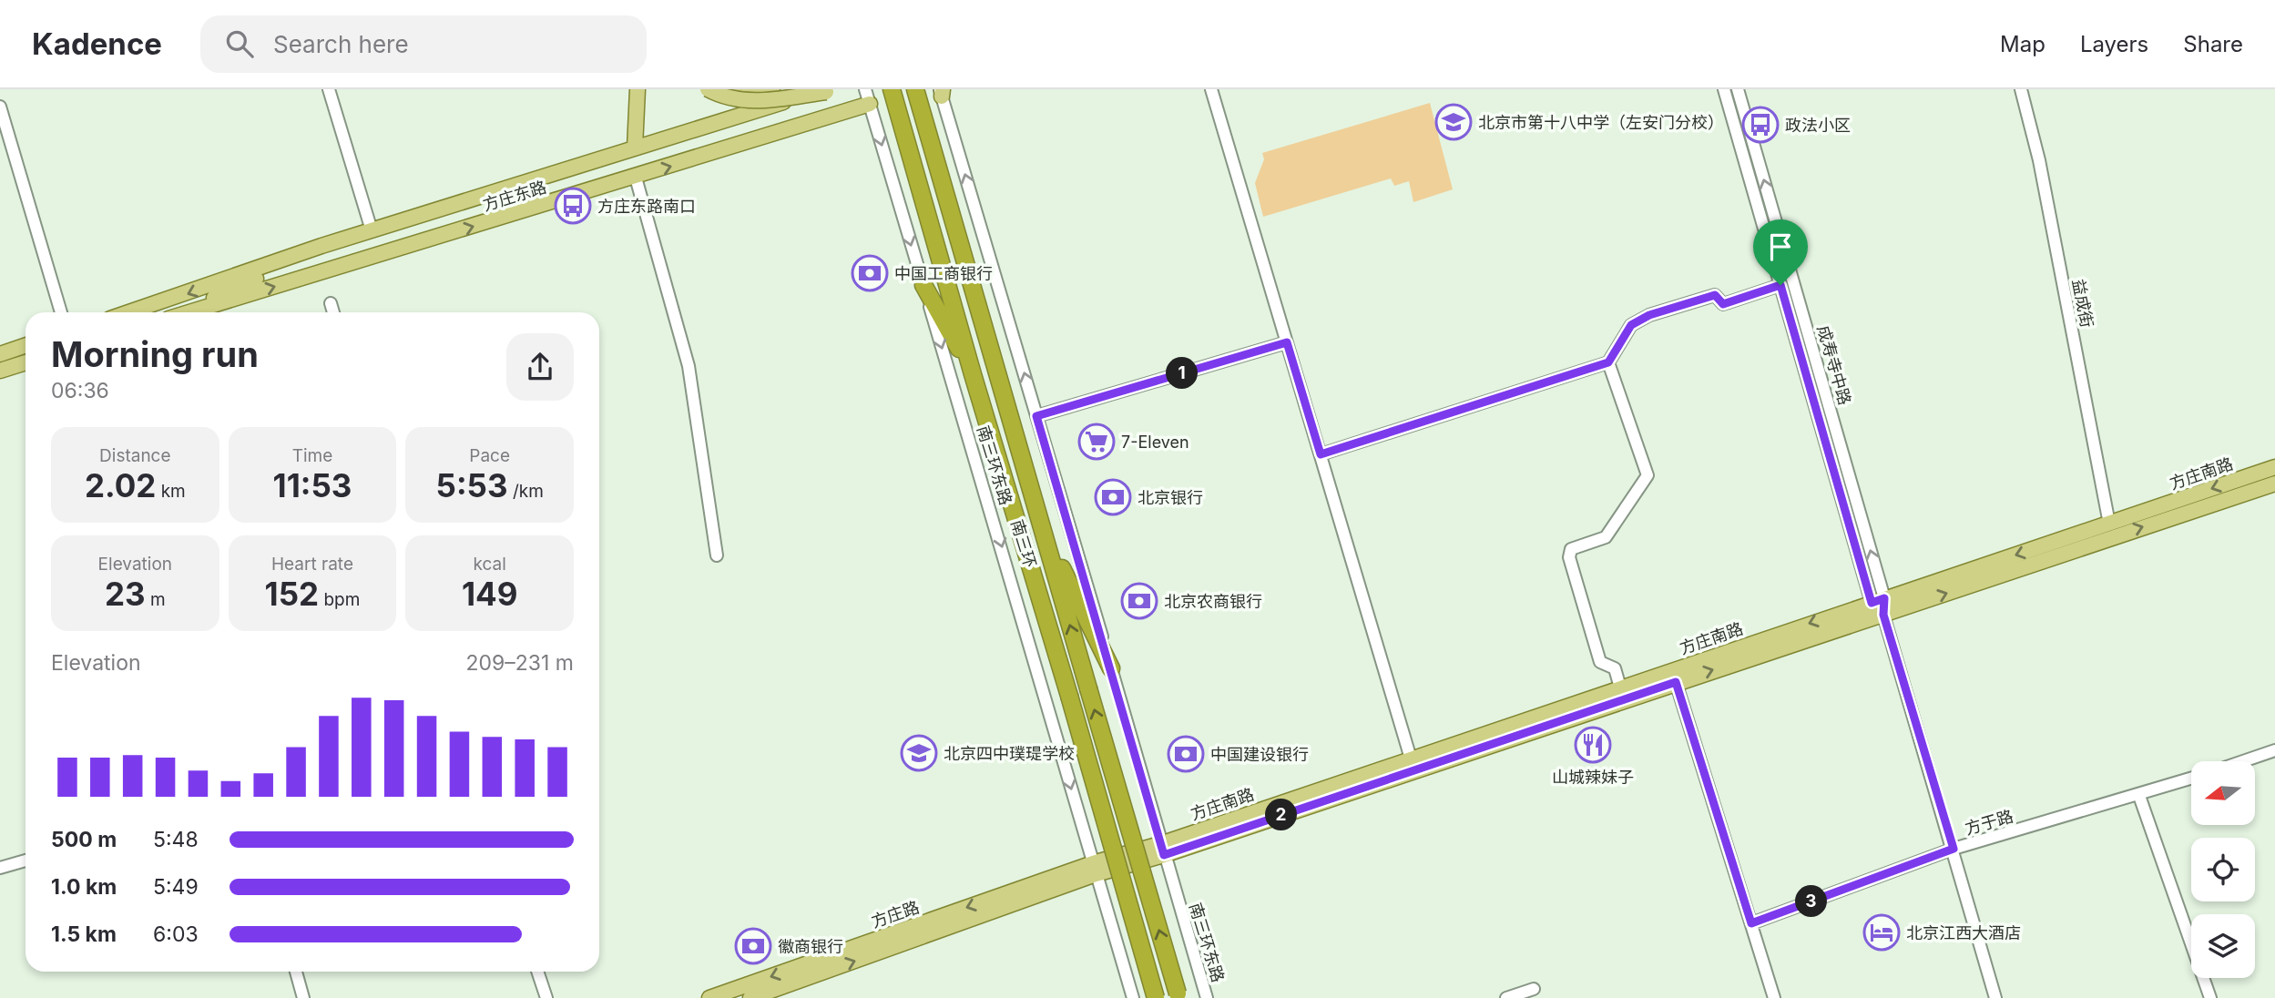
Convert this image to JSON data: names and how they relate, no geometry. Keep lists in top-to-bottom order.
{
  "streets": {
    "highway": ["南三环"],
    "main road": ["方庄东路", "方庄南路", "方庄路"],
    "street": [
      "益成街",
      "成寿寺中路",
      "南三环东路",
      "方于路"
    ]
  },
  "crossings": [
    ["方庄东路", "南三环东路"],
    ["益成街", "方庄南路"],
    ["成寿寺中路", "方庄南路"],
    ["成寿寺中路", "方于路"],
    ["南三环东路", "方庄南路"],
    ["南三环东路", "方庄路"]
  ],
  "places": {
    "school or university": ["北京市第十八中学（左安门分校）", "北京四中璞瑅学校"],
    "bus stop": ["政法小区", "方庄东路南口"],
    "bank": [
      "中国工商银行",
      "北京银行",
      "北京农商银行",
      "中国建设银行",
      "徽商银行"
    ],
    "supermarket": ["7-Eleven"],
    "restaurant": ["山城辣妹子"],
    "hotel": ["北京江西大酒店"]
  },
  "north": "left",
  "page": {
    "header": "Kadence",
    "search": "Search here",
    "nav": ["Map", "Layers", "Share"],
    "heading": ["Morning run", "06:36"],
    "pins": ["1", "2", "3"],
    "stats": [
      ["Distance", "2.02 km"],
      ["Time", "11:53"],
      ["Pace", "5:53 /km"],
      ["Elevation", "23 m"],
      ["Heart rate", "152 bpm"],
      ["kcal", "149"]
    ],
    "chart": ["Elevation", "209–231 m"],
    "list": [
      {
        "name": "500 m",
        "note": "5:48"
      },
      {
        "name": "1.0 km",
        "note": "5:49"
      },
      {
        "name": "1.5 km",
        "note": "6:03"
      }
    ]
  }
}
